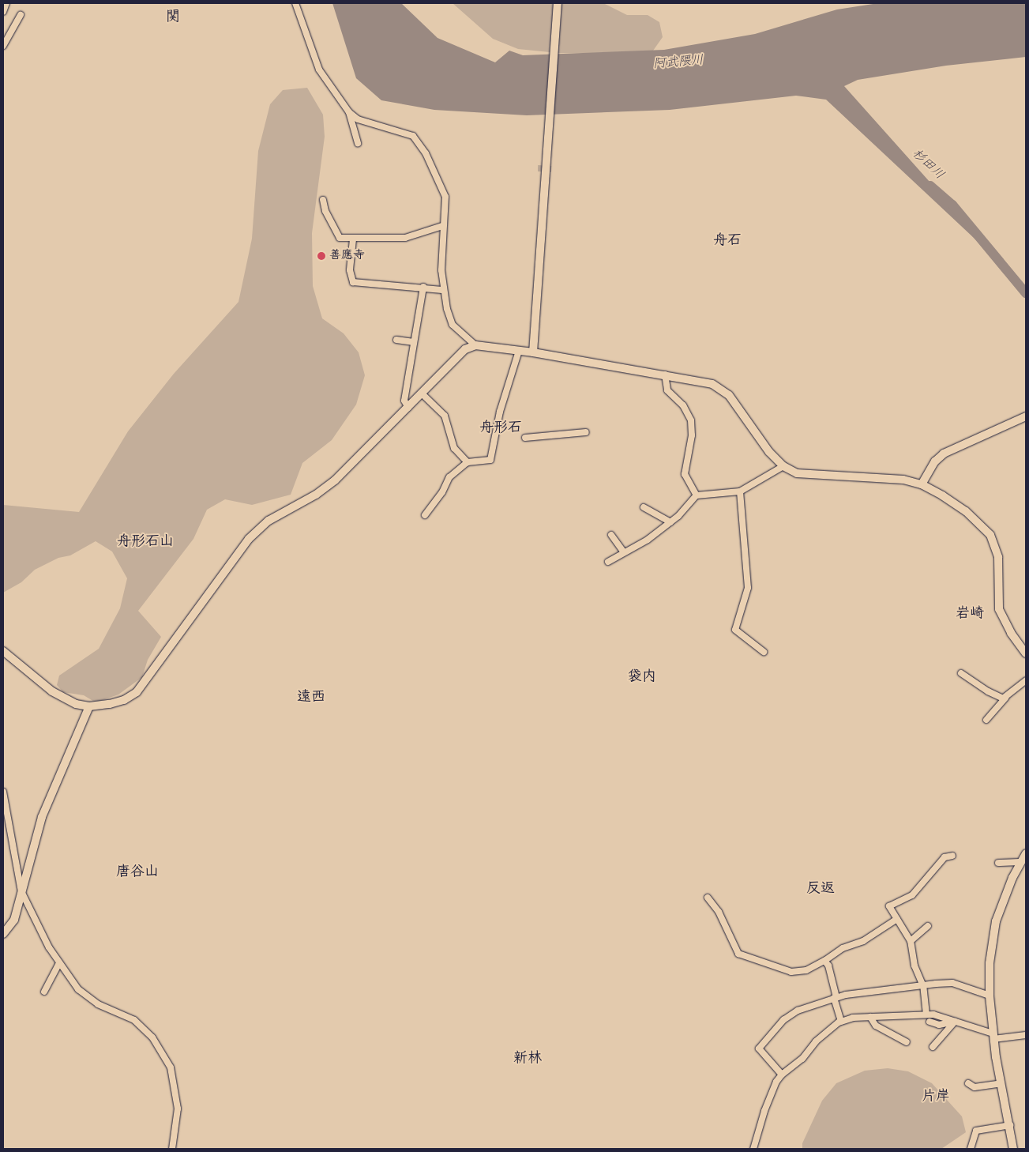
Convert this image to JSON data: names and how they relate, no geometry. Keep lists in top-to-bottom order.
{
  "districts": [
    "関",
    "舟石",
    "舟形石",
    "舟形石山",
    "岩崎",
    "袋内",
    "遠西",
    "唐谷山",
    "反返",
    "新林",
    "片岸"
  ],
  "water": ["阿武隈川", "杉田川"],
  "places": ["善應寺"]
}
